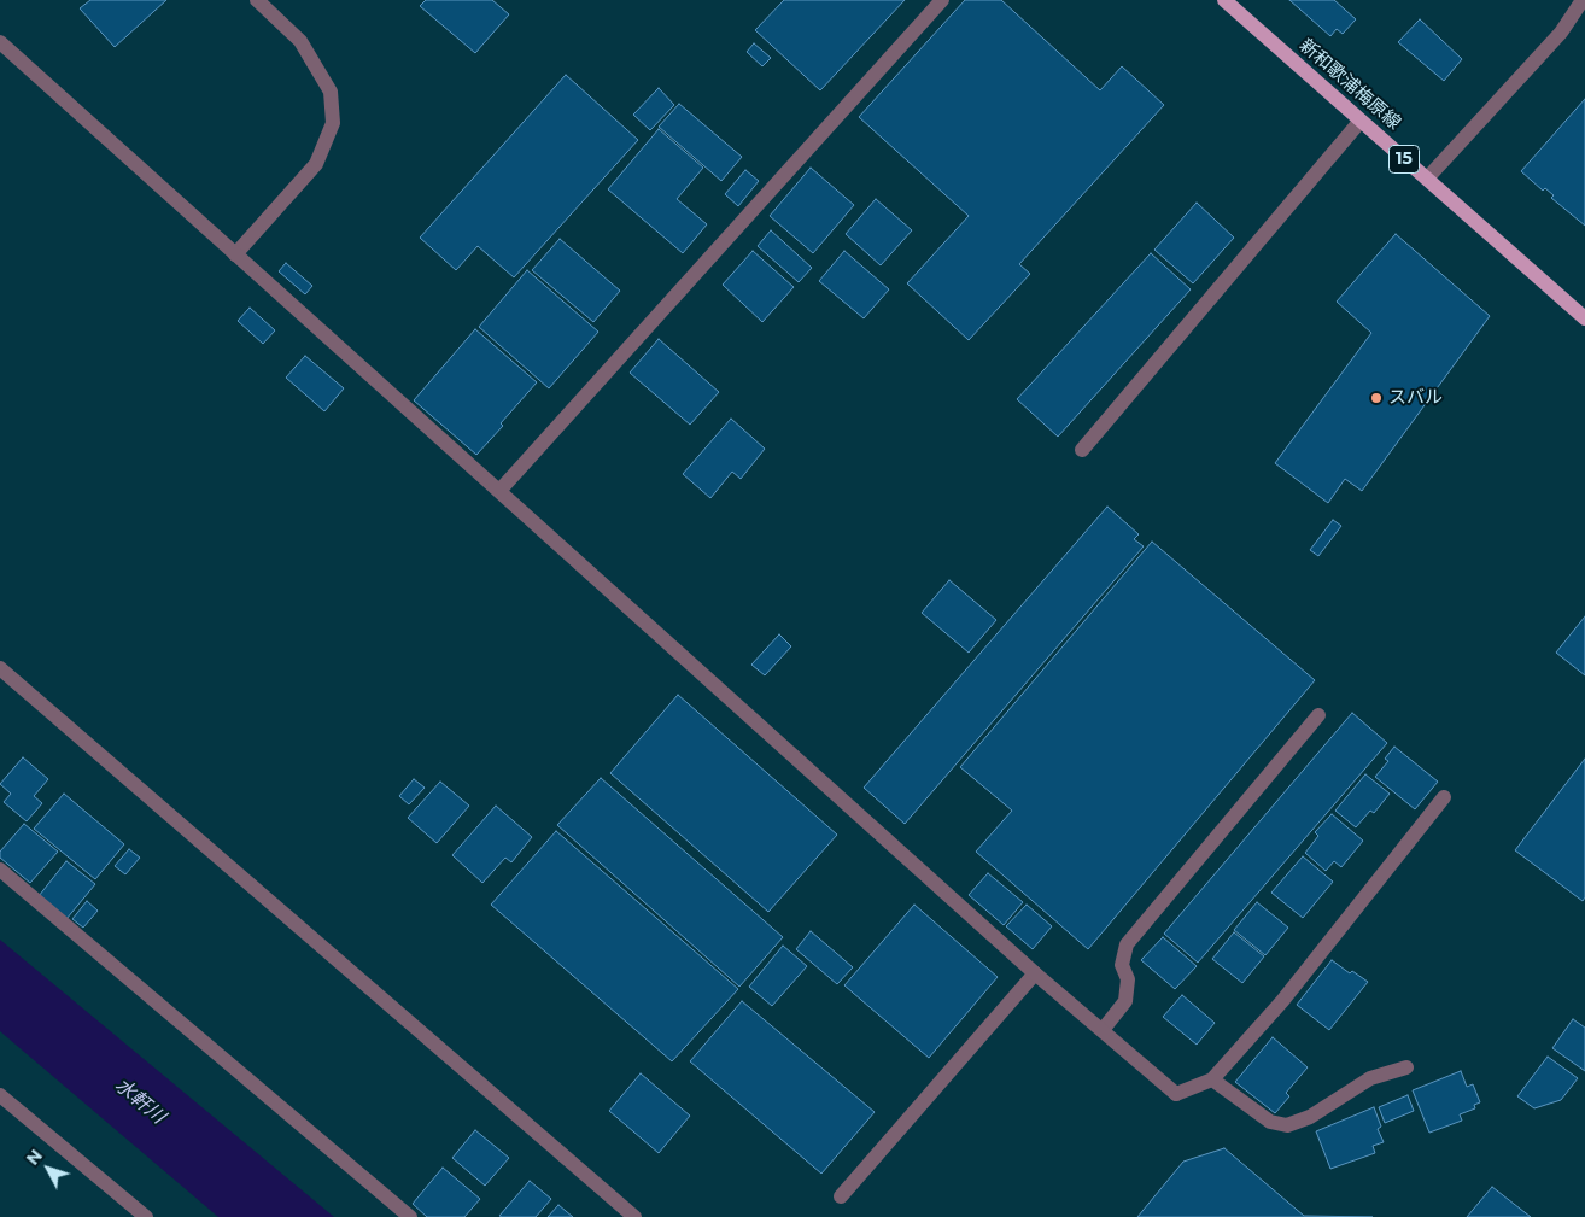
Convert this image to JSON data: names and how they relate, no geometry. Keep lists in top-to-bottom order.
{
  "streets": {
    "main road": ["新和歌浦梅原線", "15"]
  },
  "water": ["水軒川"],
  "places": ["スバル"],
  "north": "top left"
}
